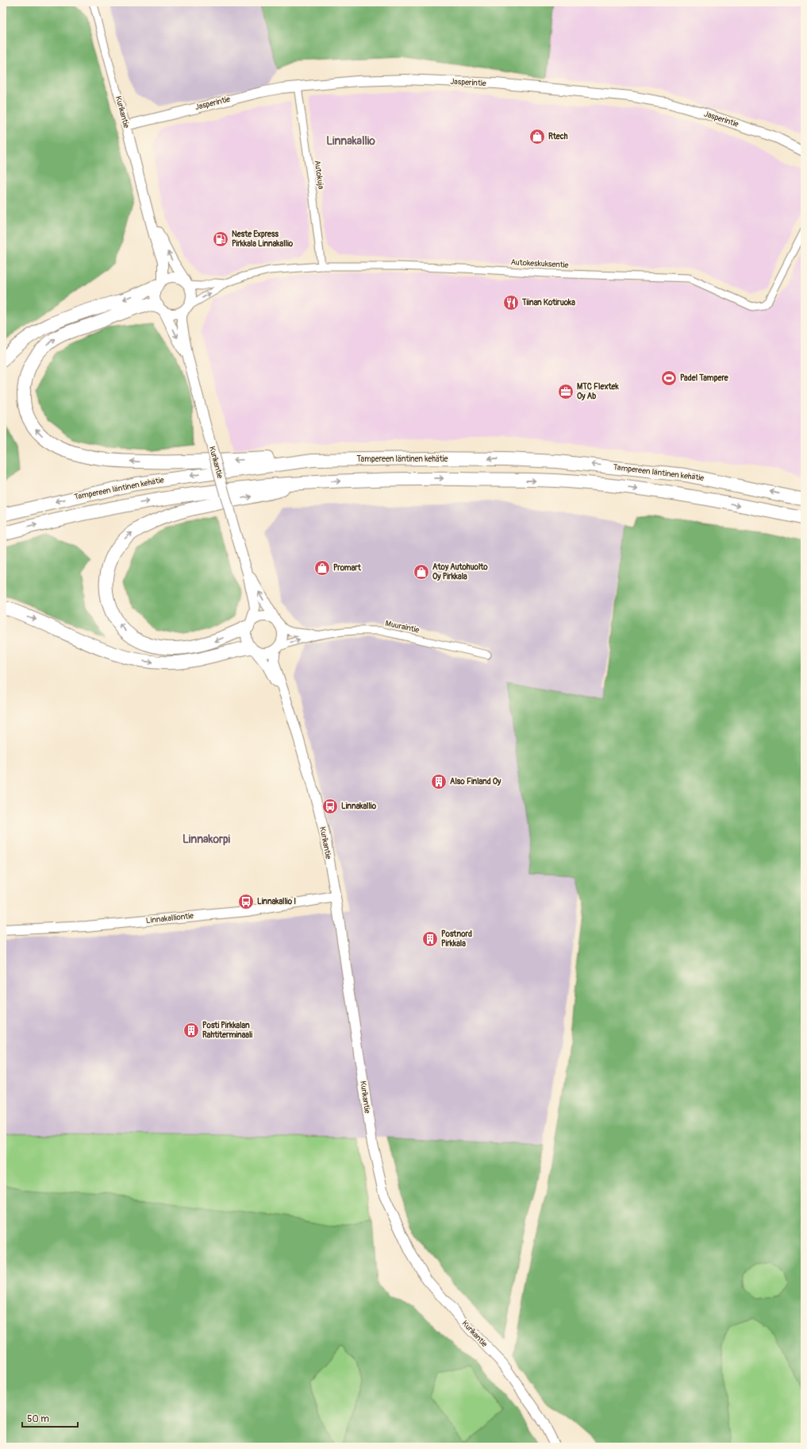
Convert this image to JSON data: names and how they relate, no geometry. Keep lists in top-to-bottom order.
{
  "streets": {
    "highway": ["Tampereen läntinen kehätie"],
    "main road": ["Jasperintie", "Kurikantie", "Linnakalliontie"],
    "street": ["Autokuja", "Autokeskuksentie", "Muuraintie"]
  },
  "crossings": [
    ["Jasperintie", "Kurikantie"],
    ["Jasperintie", "Autokuja"],
    ["Kurikantie", "Autokeskuksentie"],
    ["Kurikantie", "Muuraintie"],
    ["Kurikantie", "Linnakalliontie"],
    ["Autokuja", "Autokeskuksentie"]
  ],
  "districts": ["Linnakallio", "Linnakorpi"],
  "places": {
    "shop": ["Rtech", "Promart", "Atoy Autohuolto Oy Pirkkala"],
    "fuel station": ["Neste Express Pirkkala Linnakallio"],
    "restaurant": ["Tiinan Kotiruoka"],
    "sports": ["Padel Tampere"],
    "office": ["MTC Flextek Oy Ab"],
    "building": ["Also Finland Oy", "Postnord Pirkkala", "Posti Pirkkalan Rahtiterminaali"],
    "bus stop": ["Linnakallio", "Linnakallio I"]
  },
  "scale_bar": "50 m"
}
